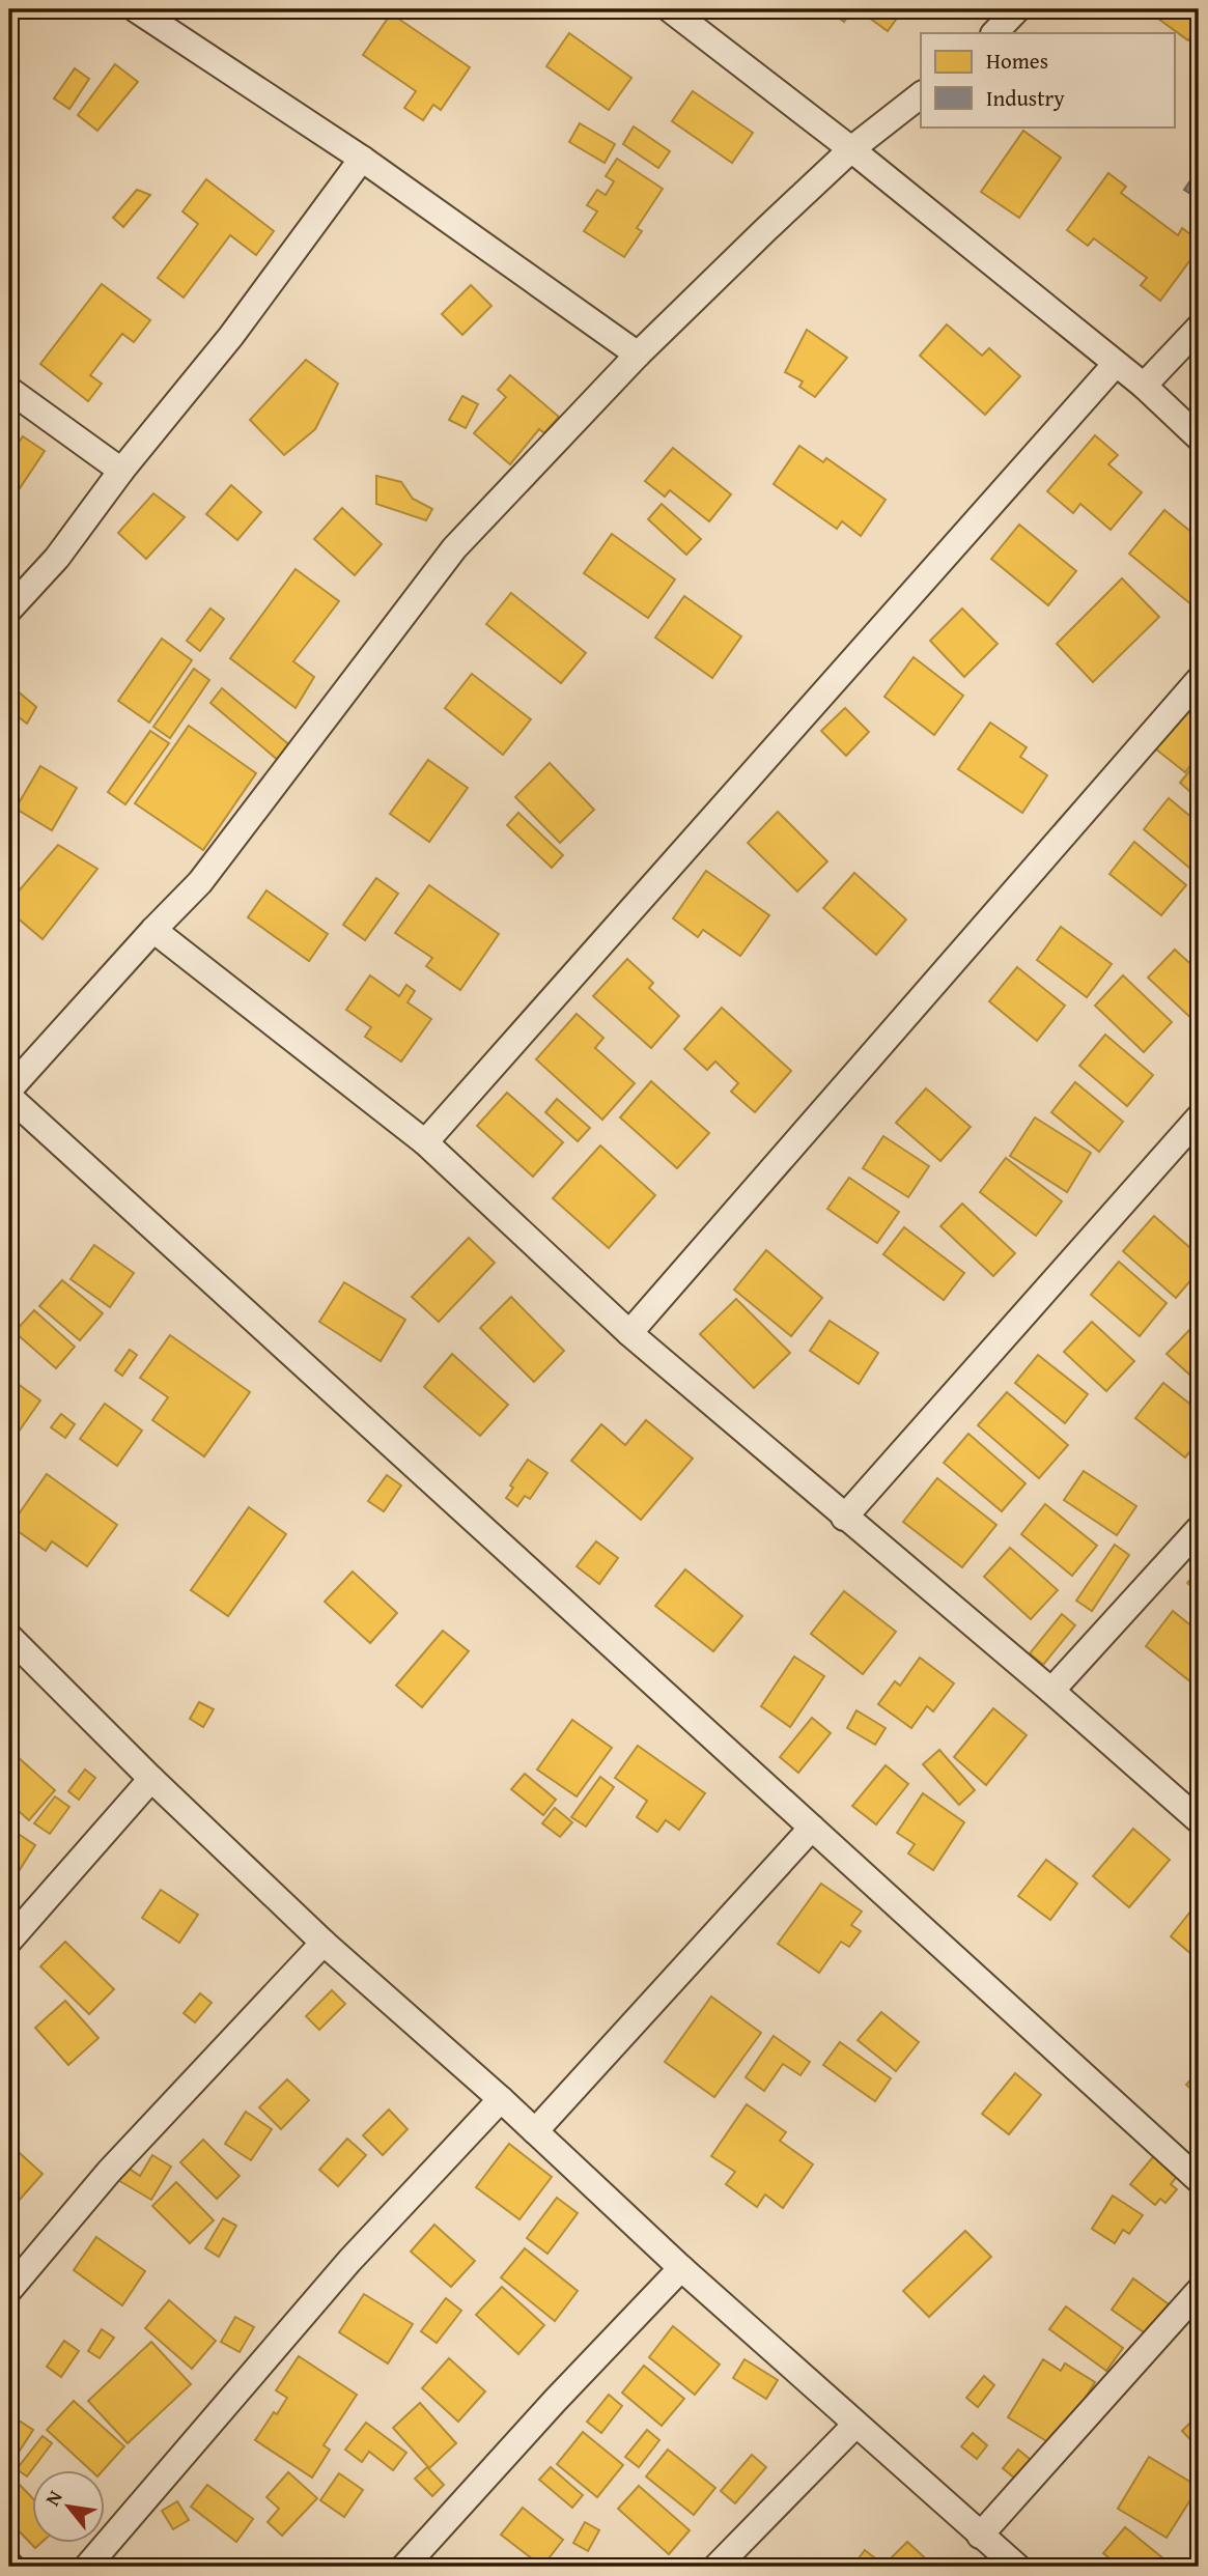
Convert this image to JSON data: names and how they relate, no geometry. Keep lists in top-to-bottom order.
{
  "legend": ["Homes", "Industry"],
  "north": "top left"
}
